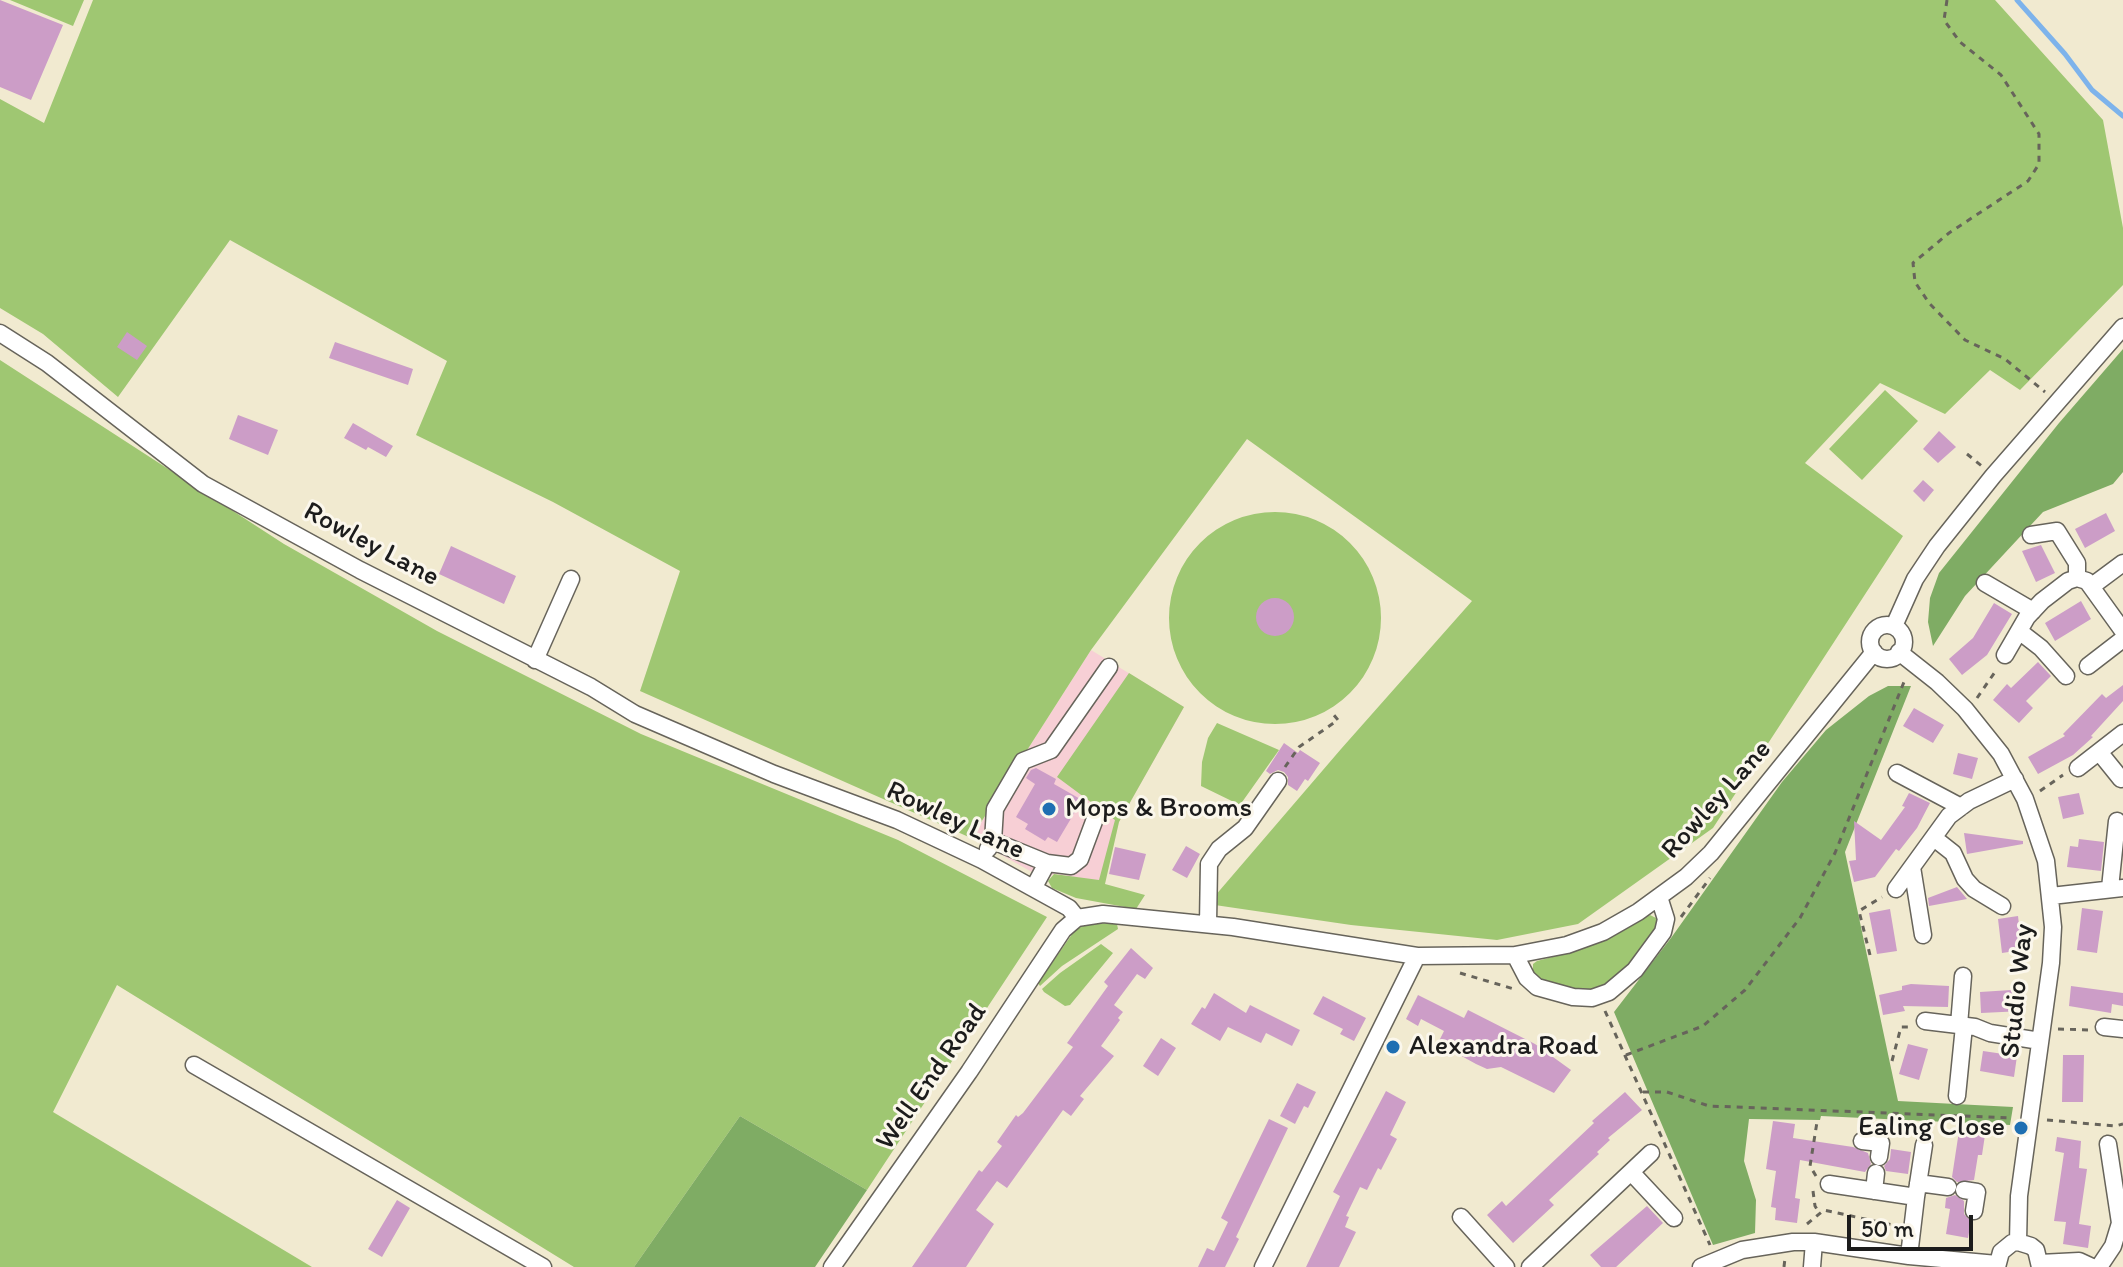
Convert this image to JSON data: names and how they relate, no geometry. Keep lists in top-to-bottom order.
{
  "streets": {
    "street": ["Rowley Lane", "Studio Way", "Well End Road"]
  },
  "crossings": [
    ["Rowley Lane", "Studio Way"],
    ["Rowley Lane", "Well End Road"]
  ],
  "places": ["Mops & Brooms", "Alexandra Road", "Ealing Close"],
  "scale_bar": "50 m"
}
